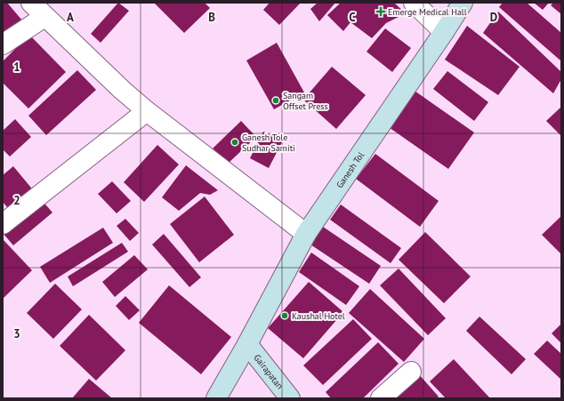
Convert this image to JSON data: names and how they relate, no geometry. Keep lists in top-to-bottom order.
{
  "streets": {
    "main road": ["Ganesh Tol", "Gairapatan"]
  },
  "crossings": [
    ["Ganesh Tol", "Gairapatan"]
  ],
  "places": {
    "health": ["Emerge Medical Hall"],
    "other": ["Sangam Offset Press", "Ganesh Tole Sudhar Samiti", "Kaushal Hotel"]
  },
  "grid": {
    "columns": [
      "A",
      "B",
      "C",
      "D"
    ],
    "rows": ["1", "2", "3"]
  }
}
